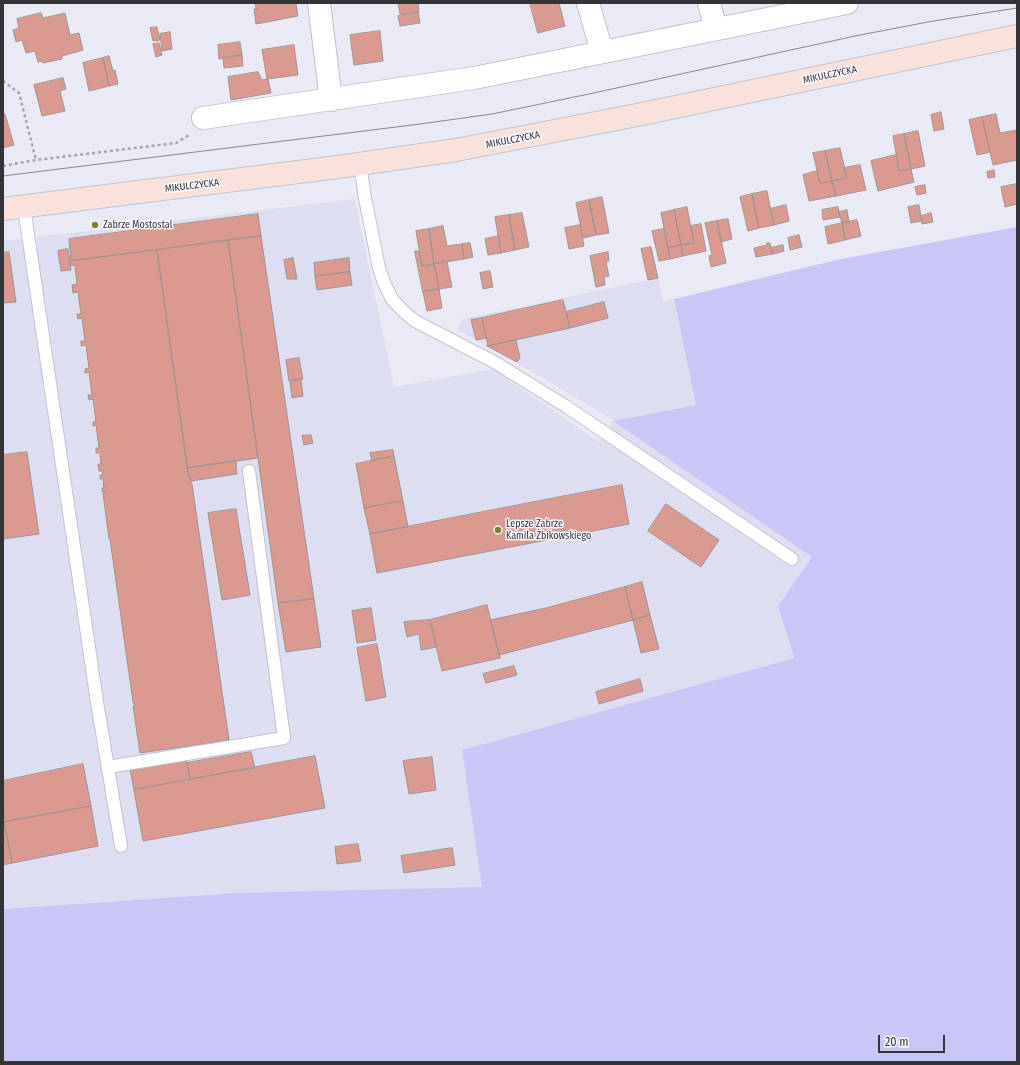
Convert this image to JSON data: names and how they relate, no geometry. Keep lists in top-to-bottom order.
{
  "streets": {
    "main road": ["MIKULCZYCKA"]
  },
  "places": ["Zabrze Mostostal", "Lepsze Zabrze Kamila Żbikowskiego"],
  "scale_bar": "20 m"
}
